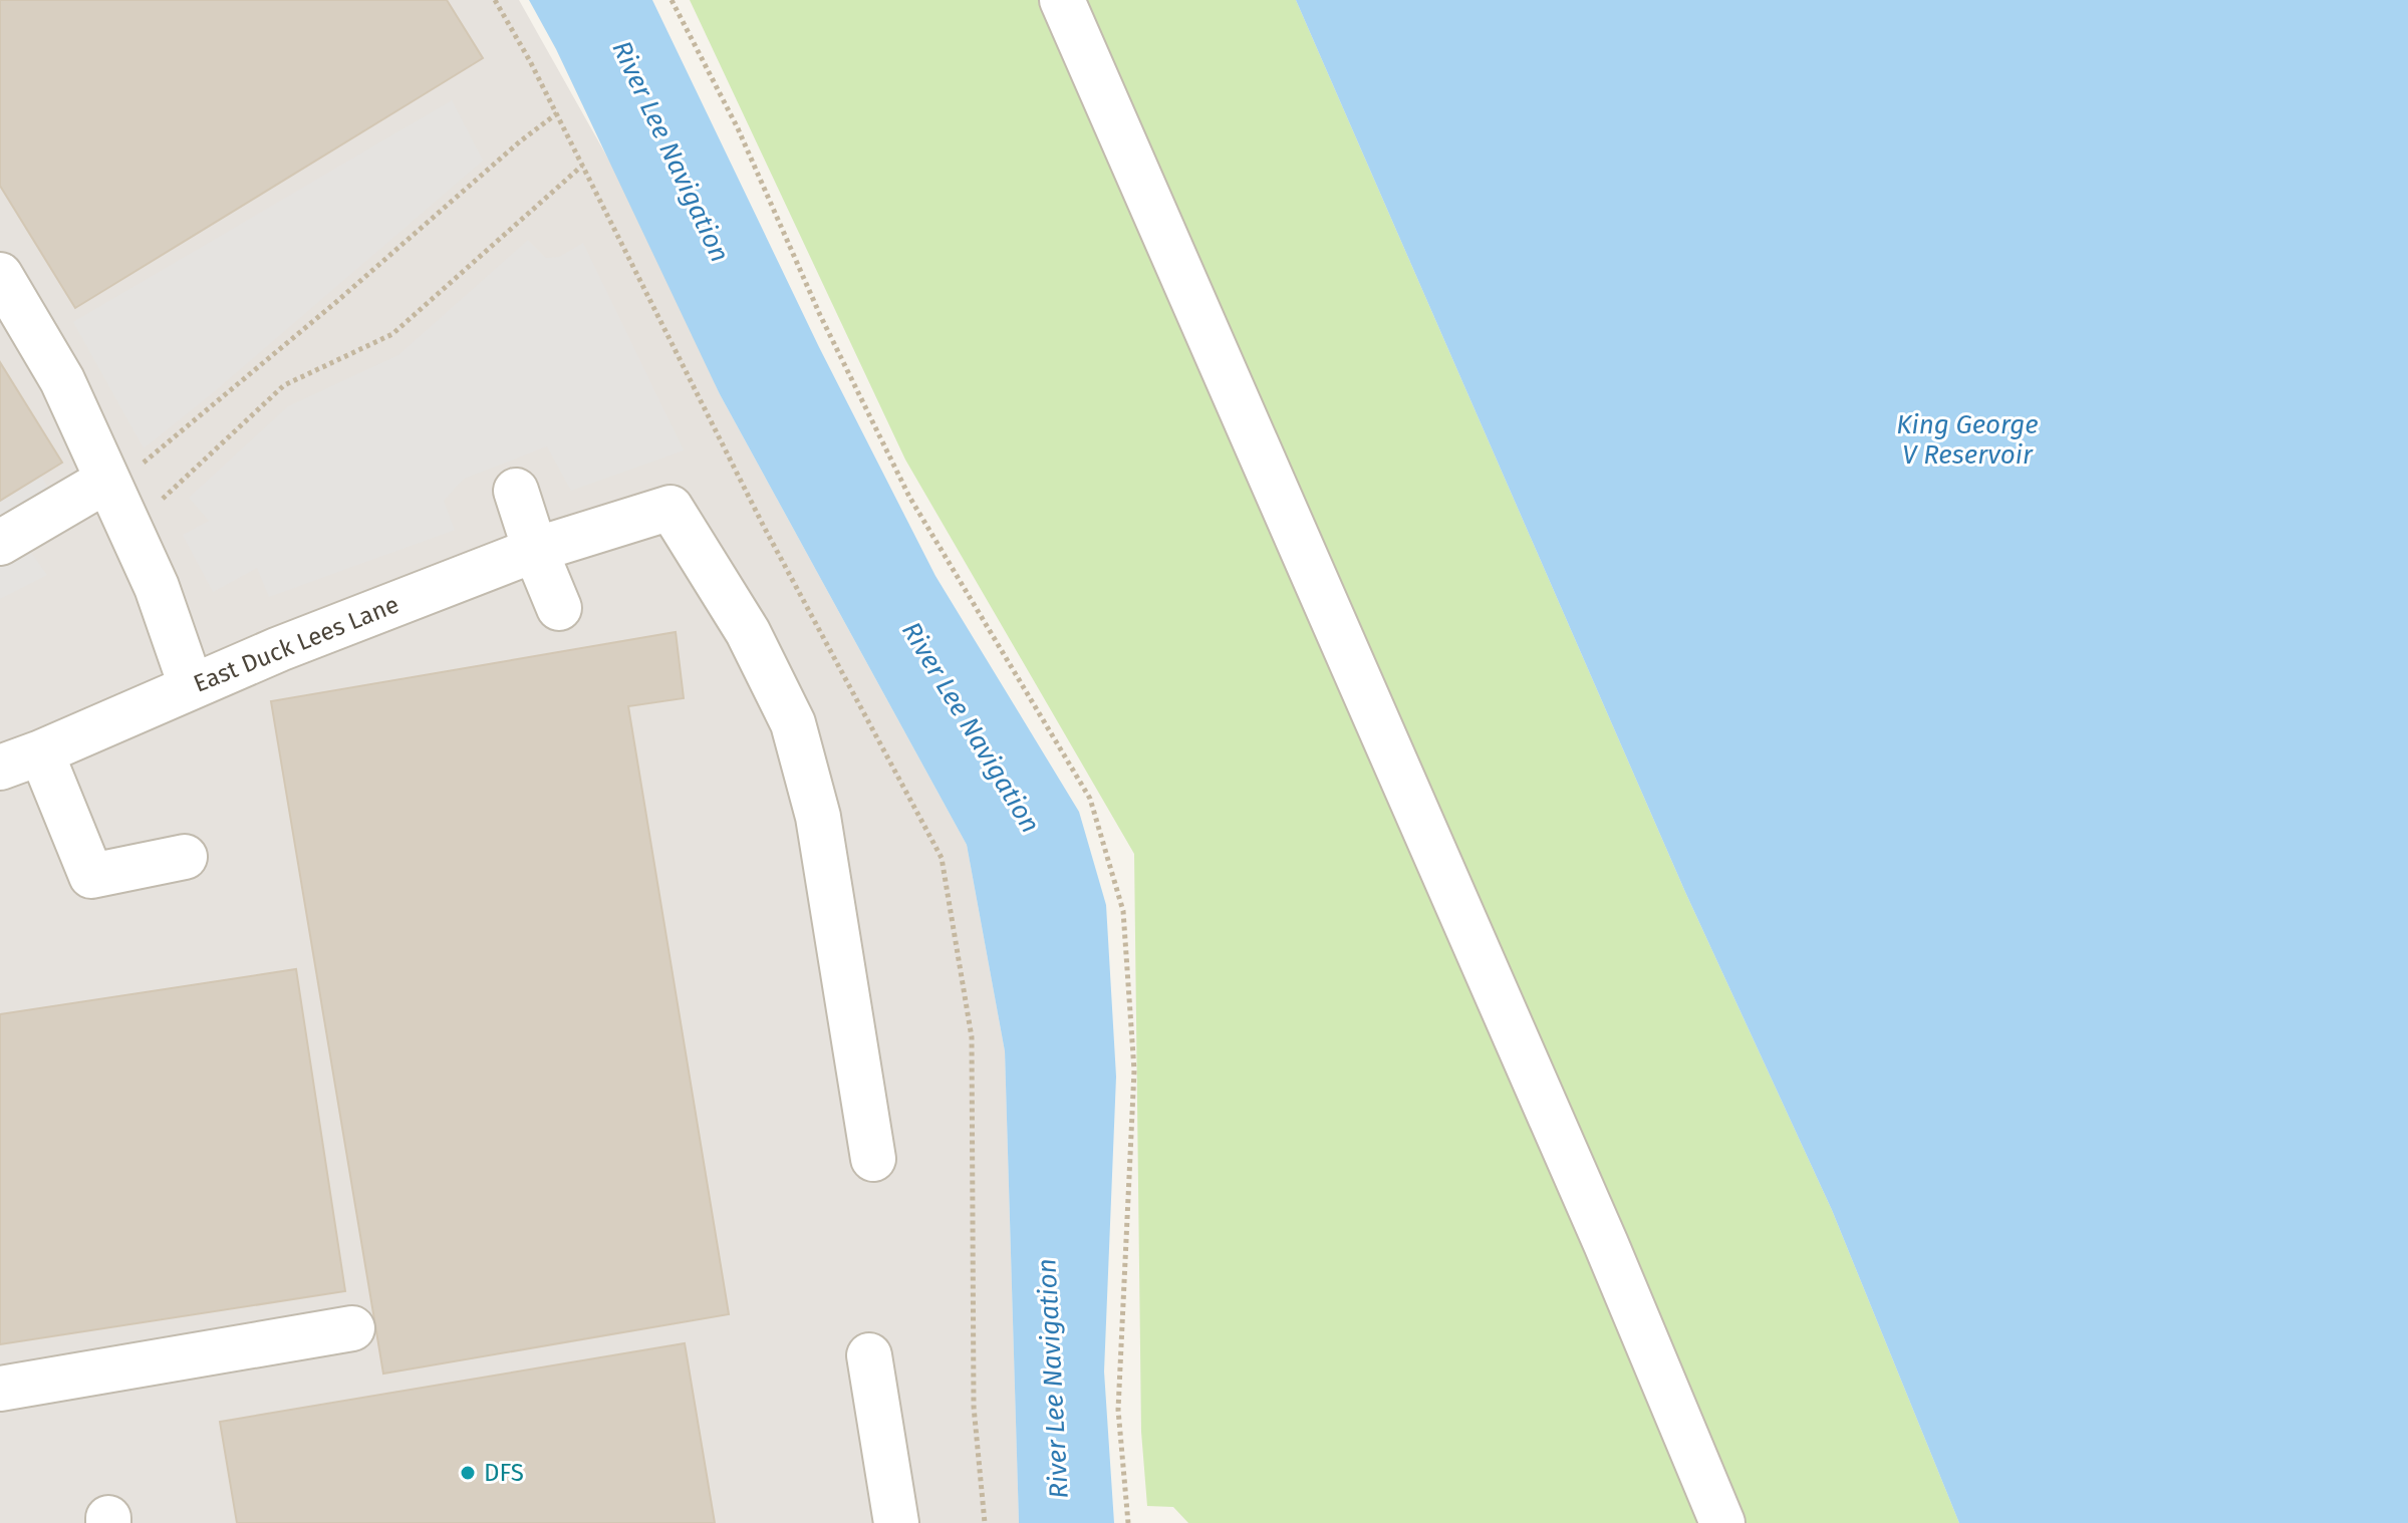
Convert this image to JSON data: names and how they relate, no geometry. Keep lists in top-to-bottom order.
{
  "streets": {
    "street": ["East Duck Lees Lane"]
  },
  "water": ["River Lee Navigation", "King George V Reservoir"],
  "places": ["DFS"]
}
